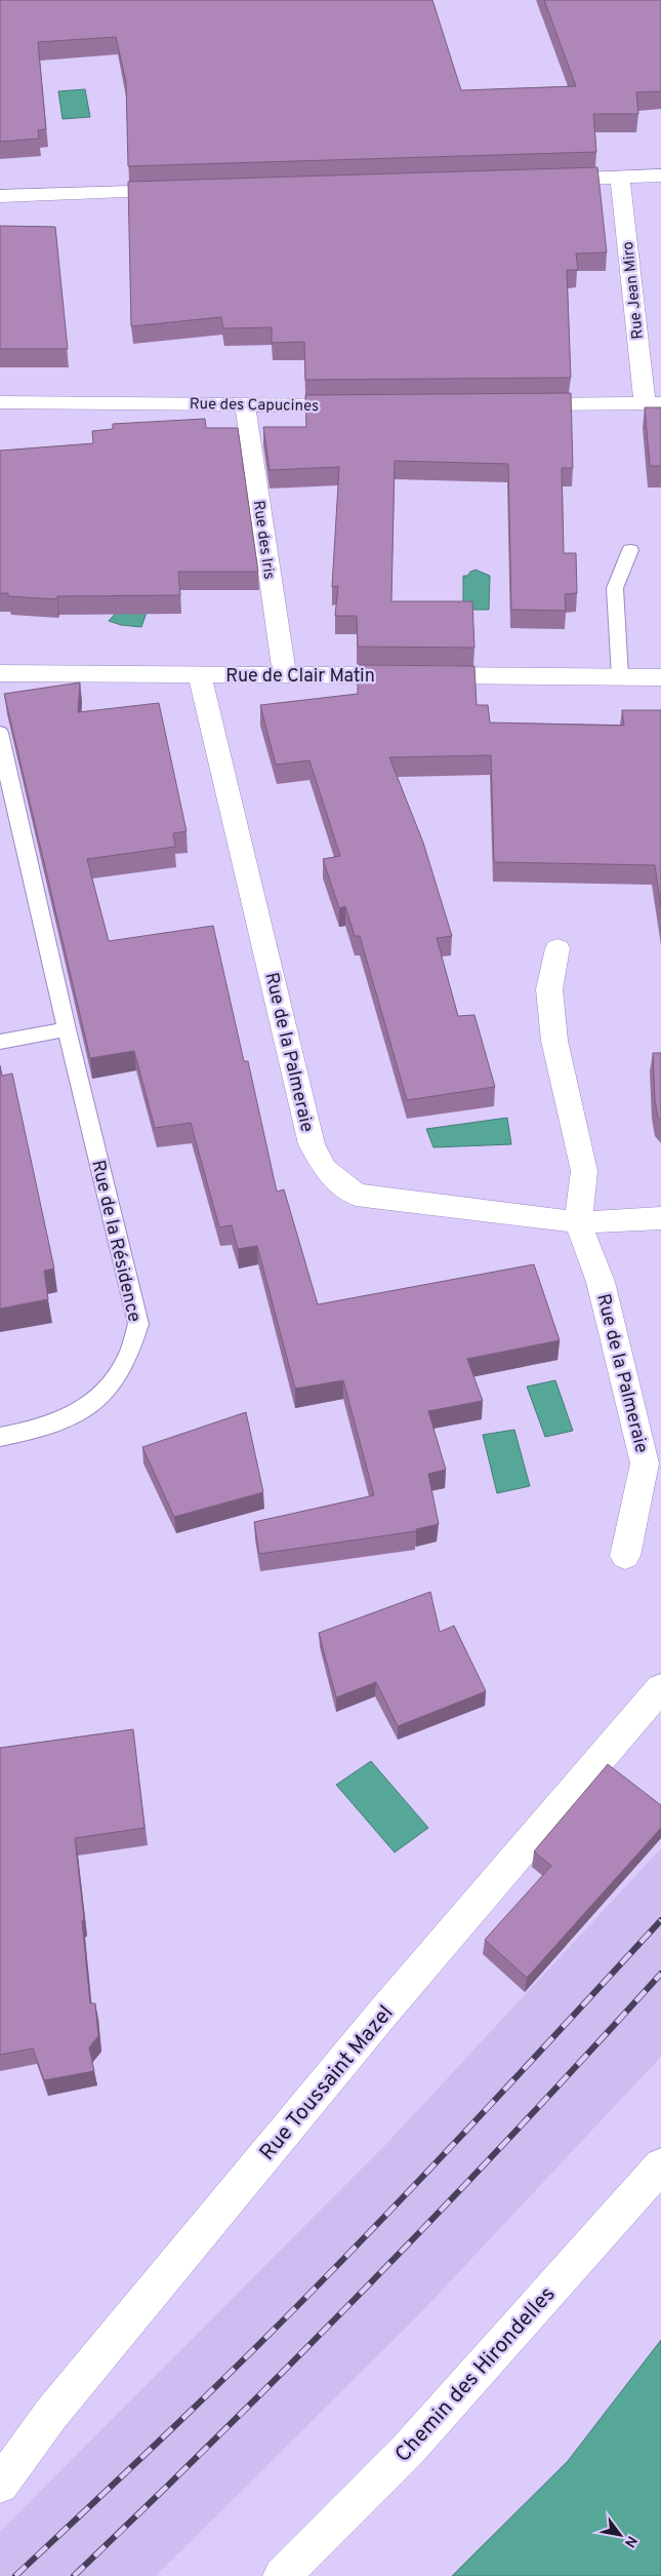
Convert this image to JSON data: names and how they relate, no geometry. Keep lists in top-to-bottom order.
{
  "streets": {
    "street": [
      "Rue Jean Miro",
      "Rue des Capucines",
      "Rue des Iris",
      "Rue de Clair Matin",
      "Rue de la Palmeraie",
      "Rue Toussaint Mazel",
      "Chemin des Hirondelles"
    ],
    "lane": ["Rue de la Résidence"]
  },
  "crossings": [
    ["Rue des Capucines", "Rue des Iris"],
    ["Rue des Iris", "Rue de Clair Matin"],
    ["Rue de Clair Matin", "Rue de la Palmeraie"]
  ],
  "north": "bottom right"
}
